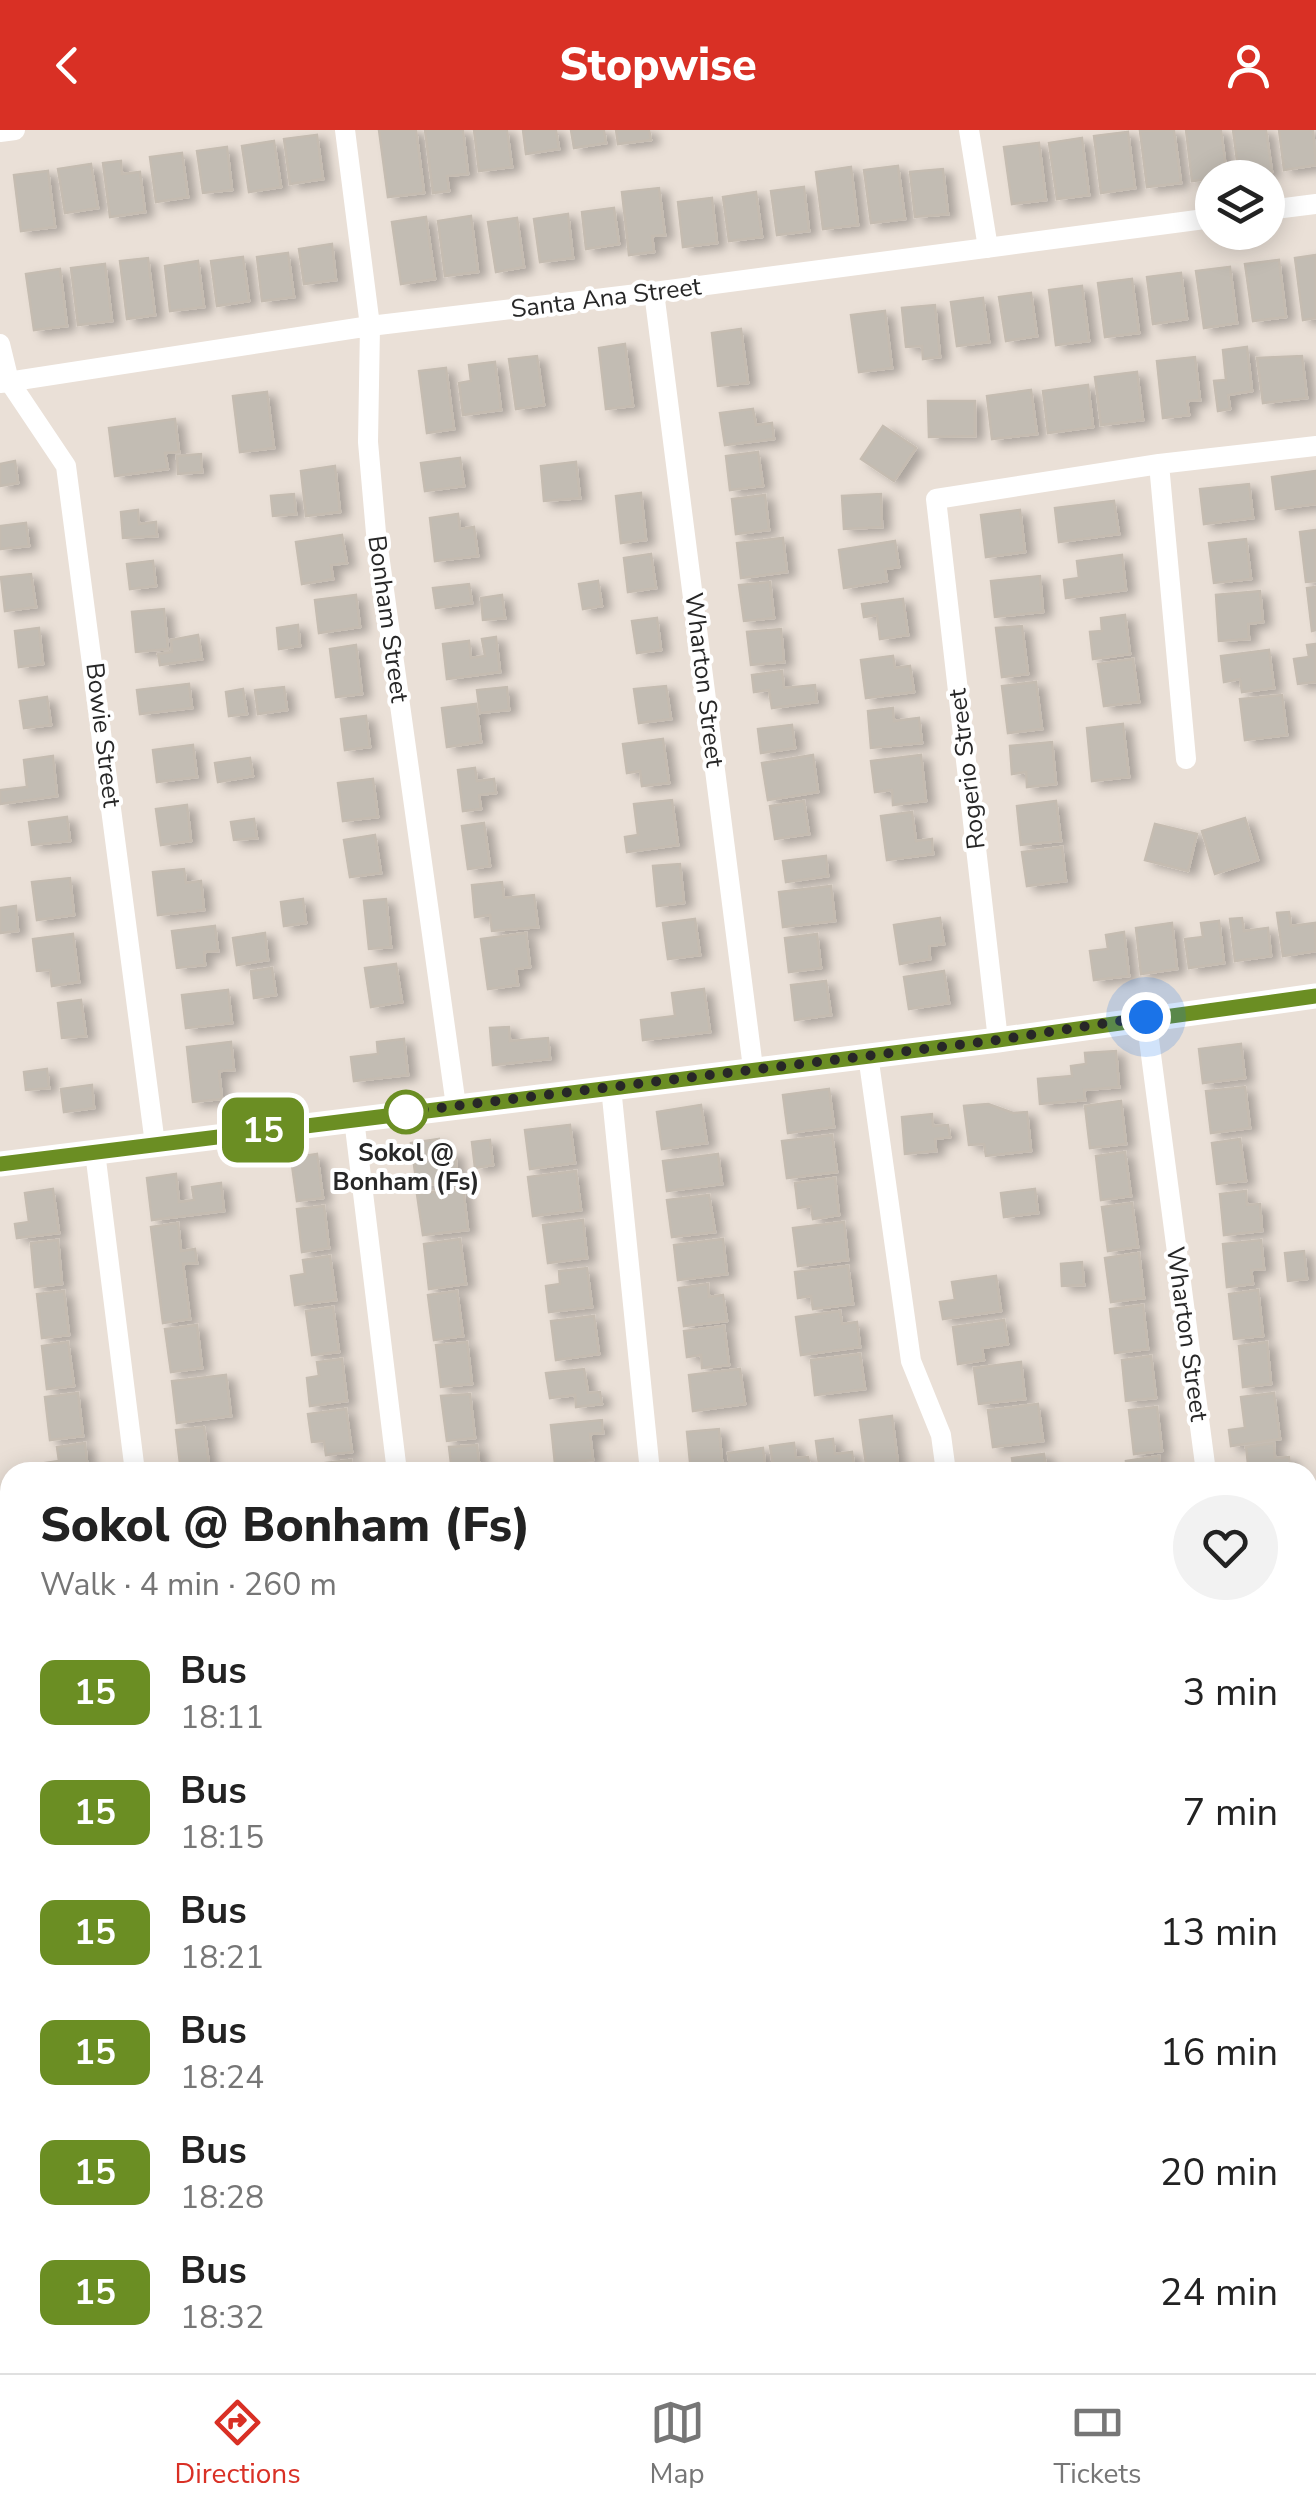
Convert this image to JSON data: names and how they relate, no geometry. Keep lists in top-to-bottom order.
{
  "streets": {
    "street": [
      "Santa Ana Street",
      "Bonham Street",
      "Wharton Street",
      "Bowie Street",
      "Rogerio Street"
    ]
  },
  "crossings": [
    ["Santa Ana Street", "Bonham Street"],
    ["Santa Ana Street", "Wharton Street"],
    ["Santa Ana Street", "Bowie Street"]
  ],
  "places": ["Sokol @ Bonham (Fs)"],
  "lines": ["bus line 15"],
  "page": {
    "header": "Stopwise",
    "on_map": "15",
    "heading": ["Sokol @ Bonham (Fs)", "Walk · 4 min · 260 m"],
    "list": [
      {
        "mark": "15",
        "name": "Bus",
        "note": "18:11",
        "value": "3 min"
      },
      {
        "mark": "15",
        "name": "Bus",
        "note": "18:15",
        "value": "7 min"
      },
      {
        "mark": "15",
        "name": "Bus",
        "note": "18:21",
        "value": "13 min"
      },
      {
        "mark": "15",
        "name": "Bus",
        "note": "18:24",
        "value": "16 min"
      },
      {
        "mark": "15",
        "name": "Bus",
        "note": "18:28",
        "value": "20 min"
      },
      {
        "mark": "15",
        "name": "Bus",
        "note": "18:32",
        "value": "24 min"
      }
    ],
    "tabs": ["Directions", "Map", "Tickets"]
  }
}
